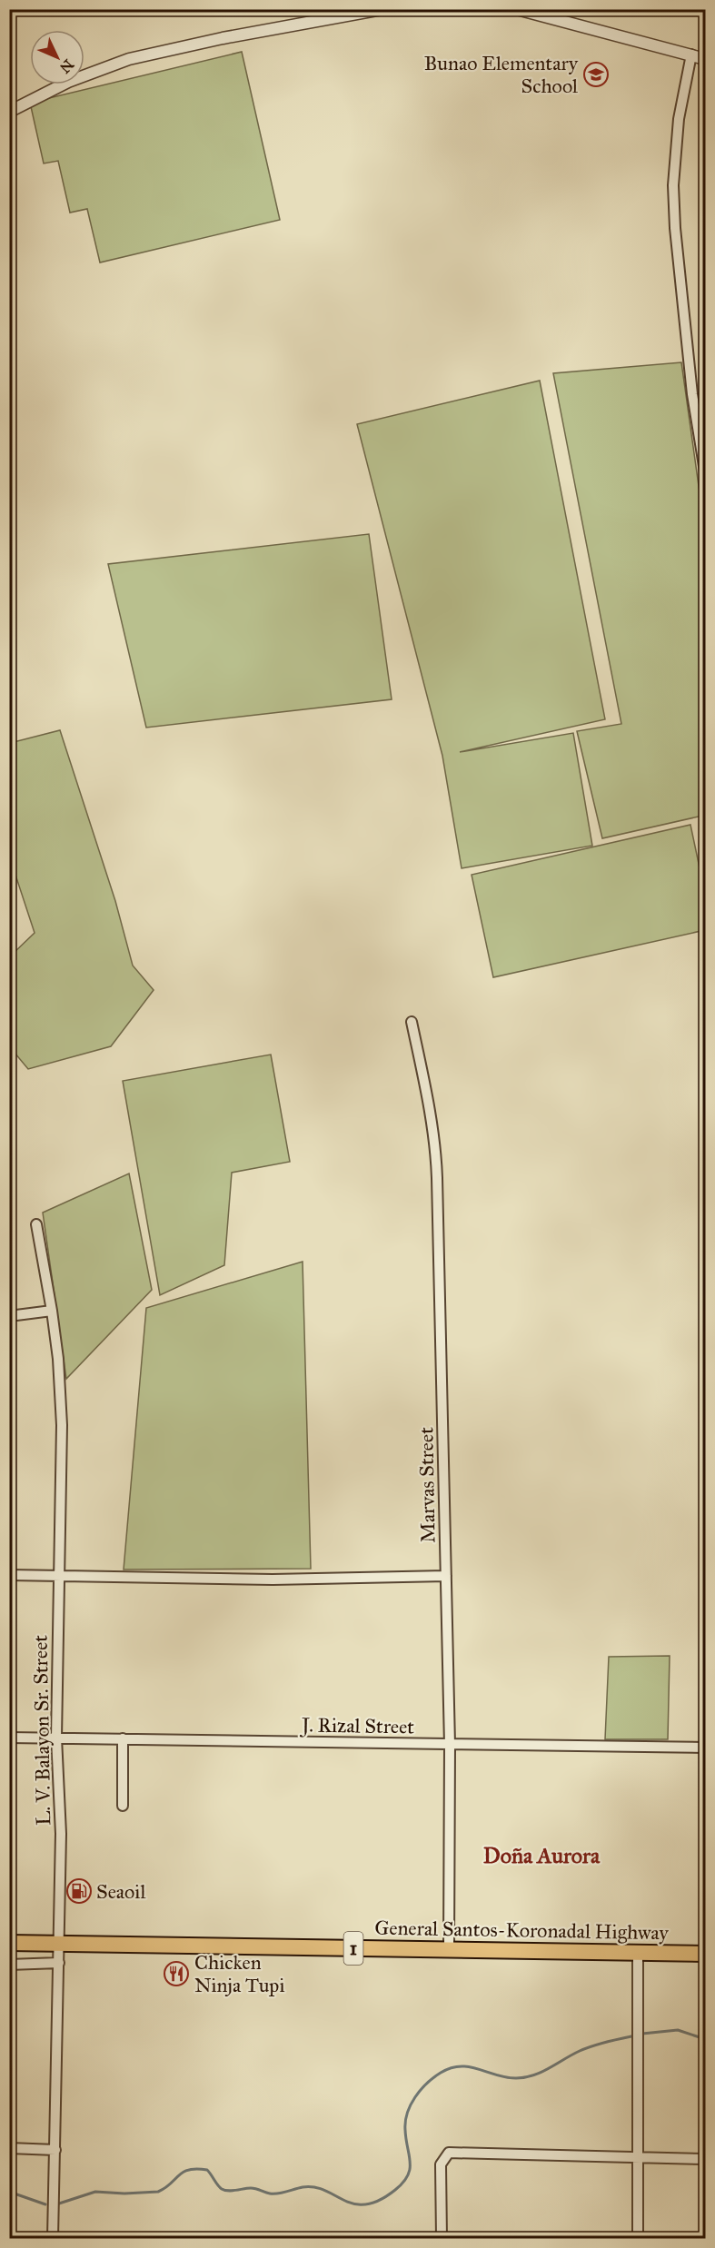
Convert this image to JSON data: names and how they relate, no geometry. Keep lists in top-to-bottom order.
{
  "streets": {
    "highway": ["General Santos-Koronadal Highway", "1"],
    "street": ["Marvas Street", "J. Rizal Street", "L. V. Balayon Sr. Street"]
  },
  "crossings": [
    ["Marvas Street", "J. Rizal Street"],
    ["Marvas Street", "General Santos-Koronadal Highway"],
    ["J. Rizal Street", "L. V. Balayon Sr. Street"],
    ["L. V. Balayon Sr. Street", "General Santos-Koronadal Highway"]
  ],
  "districts": ["Doña Aurora"],
  "places": {
    "school or university": ["Bunao Elementary School"],
    "fuel station": ["Seaoil"],
    "restaurant": ["Chicken Ninja Tupi"]
  },
  "north": "bottom right"
}
